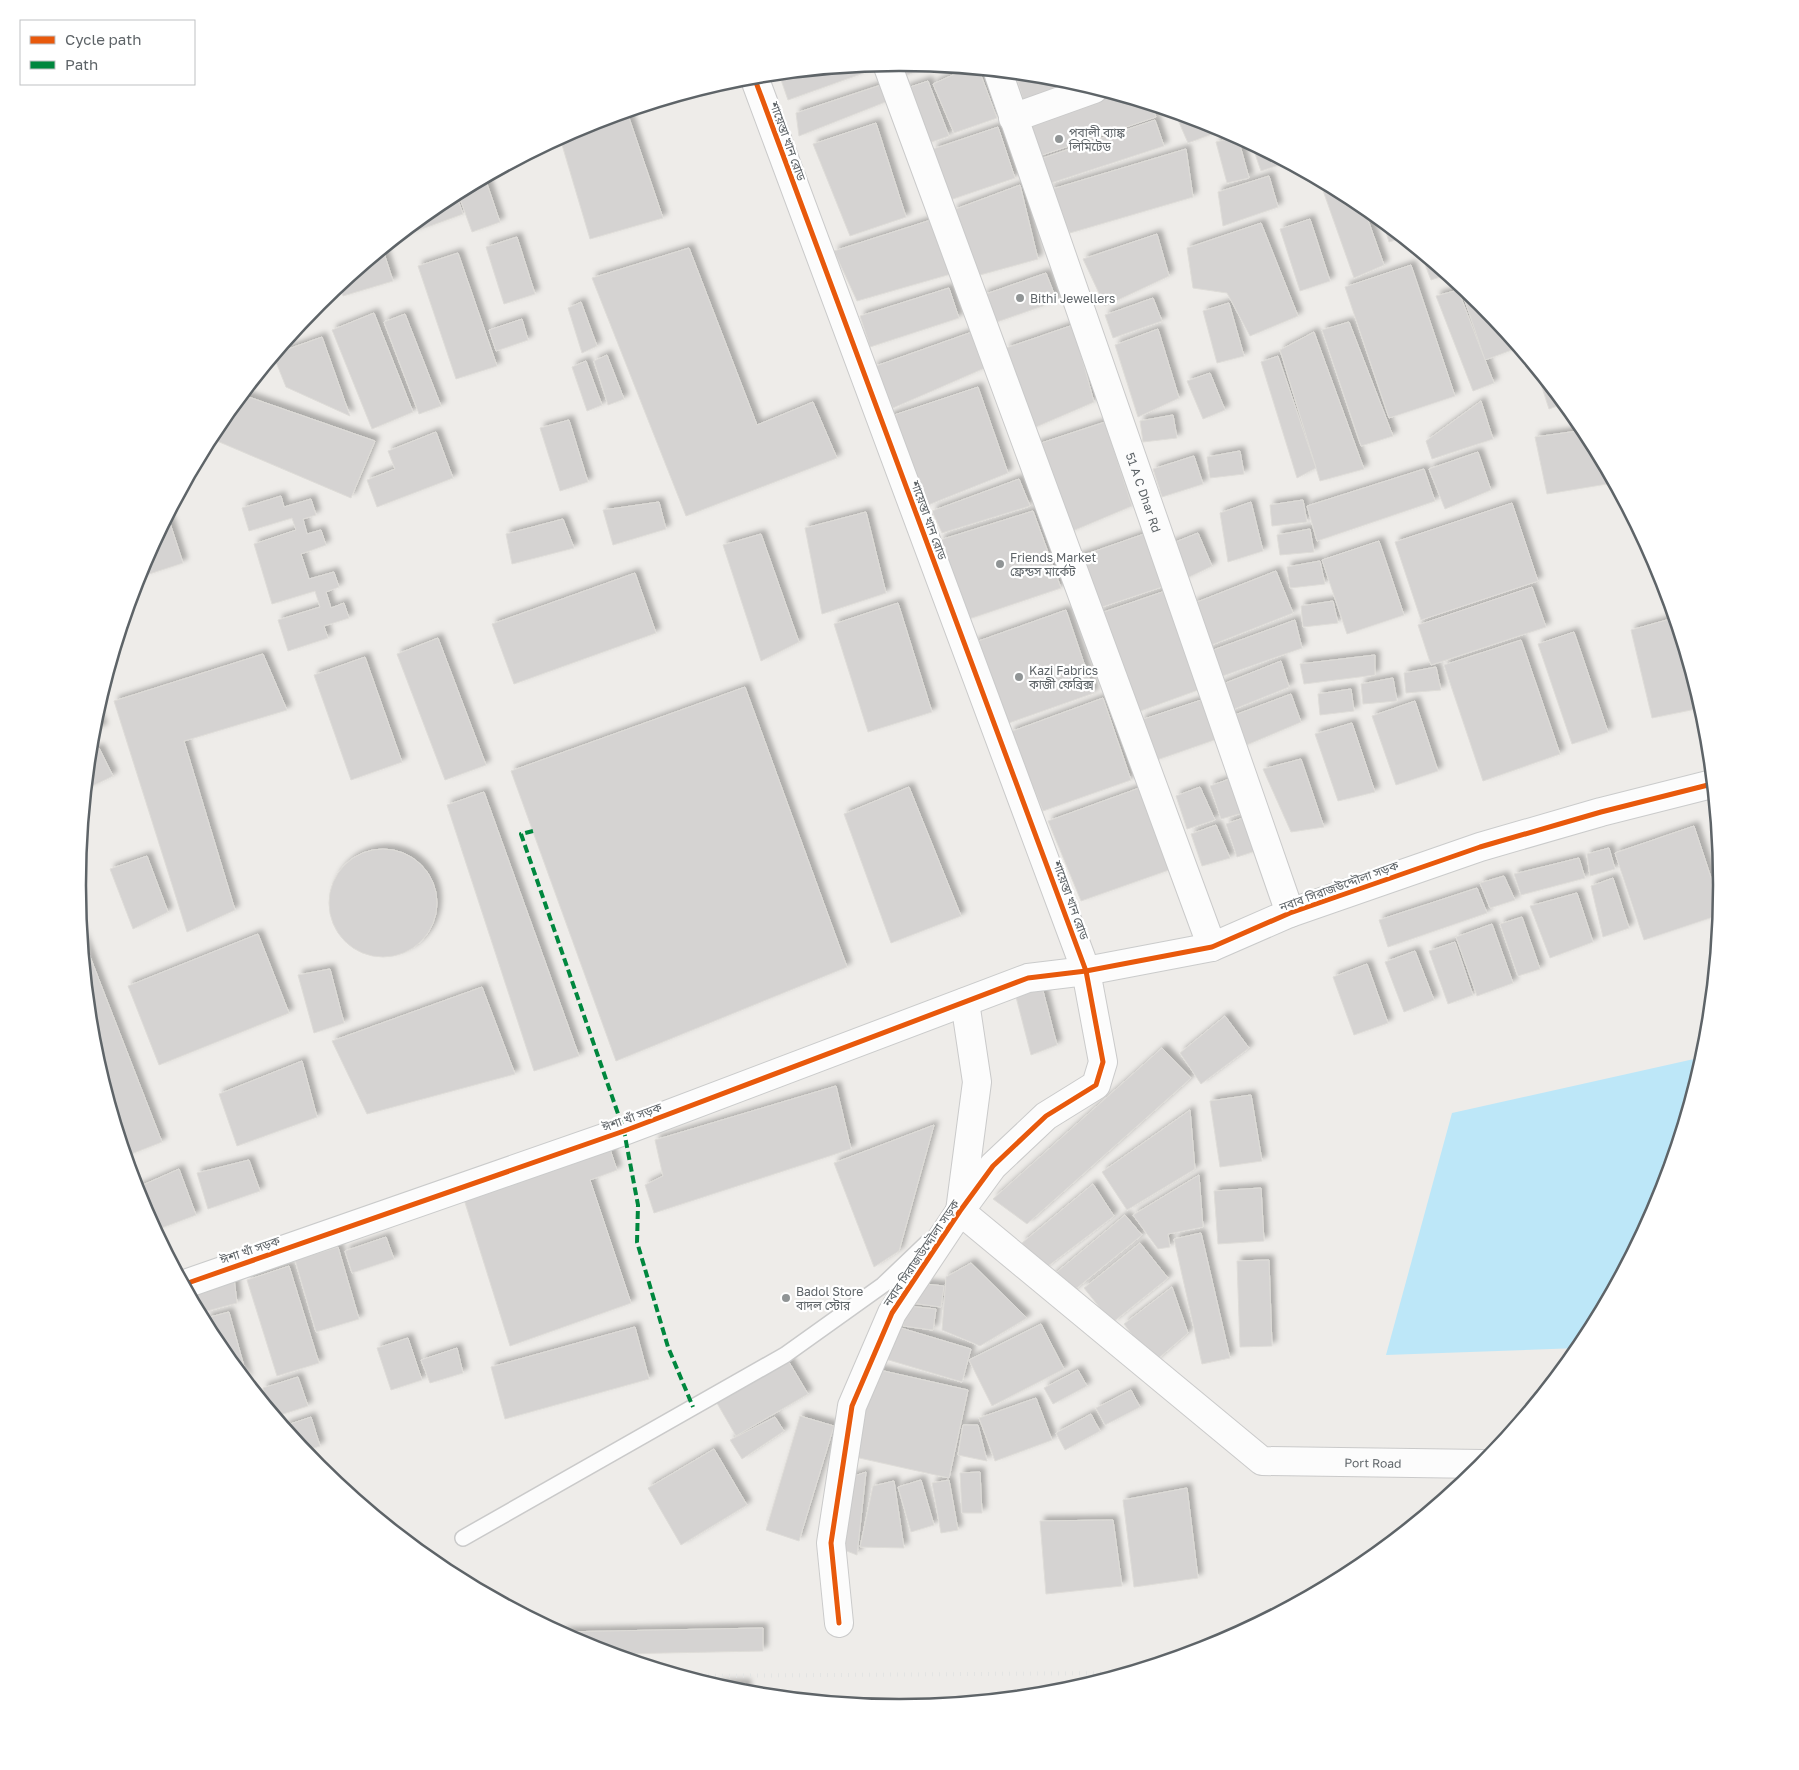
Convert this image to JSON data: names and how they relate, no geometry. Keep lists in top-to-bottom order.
{
  "streets": {
    "street": [
      "শায়েস্তা খান রোড",
      "51 A C Dhar Rd",
      "নবাব সিরাজউদ্দৌলা সড়ক",
      "ঈশা খাঁ সড়ক",
      "Port Road"
    ]
  },
  "crossings": [
    ["শায়েস্তা খান রোড", "নবাব সিরাজউদ্দৌলা সড়ক"],
    ["শায়েস্তা খান রোড", "ঈশা খাঁ সড়ক"],
    ["51 A C Dhar Rd", "নবাব সিরাজউদ্দৌলা সড়ক"],
    ["নবাব সিরাজউদ্দৌলা সড়ক", "ঈশা খাঁ সড়ক"],
    ["নবাব সিরাজউদ্দৌলা সড়ক", "Port Road"]
  ],
  "places": [
    "পূবালী ব্যাঙ্ক লিমিটেড",
    "Bithi Jewellers",
    "Friends Market ফ্রেন্ডস মার্কেট",
    "Kazi Fabrics কাজী ফেব্রিক্স",
    "Badol Store বাদল স্টোর"
  ],
  "legend": ["Cycle path", "Path"]
}
